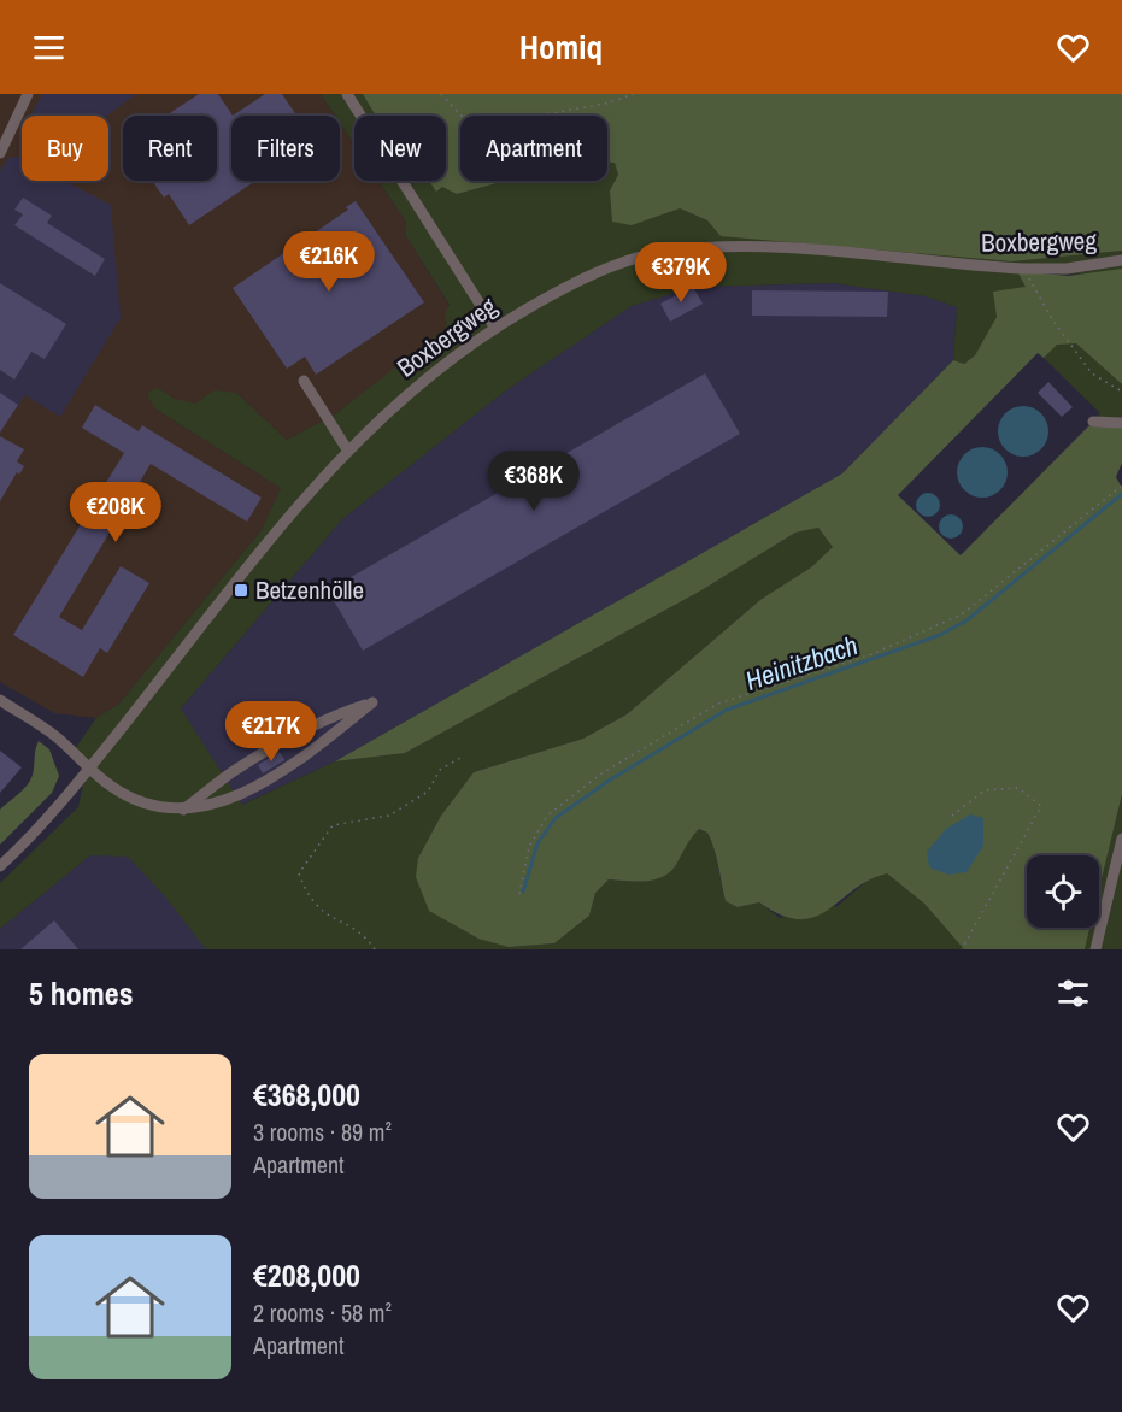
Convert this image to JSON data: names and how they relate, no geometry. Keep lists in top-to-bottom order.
{
  "streets": {
    "street": ["Boxbergweg"]
  },
  "water": ["Heinitzbach"],
  "places": {
    "transit": ["Betzenhölle"]
  },
  "page": {
    "header": "Homiq",
    "chip": [
      "Buy",
      "Rent",
      "Filters",
      "New",
      "Apartment"
    ],
    "price": [
      "€216K",
      "€379K",
      "€368K",
      "€208K",
      "€217K"
    ],
    "heading": "5 homes",
    "list": [
      {
        "name": "€368,000",
        "note": "3 rooms · 89 m² · Apartment"
      },
      {
        "name": "€208,000",
        "note": "2 rooms · 58 m² · Apartment"
      }
    ]
  }
}
